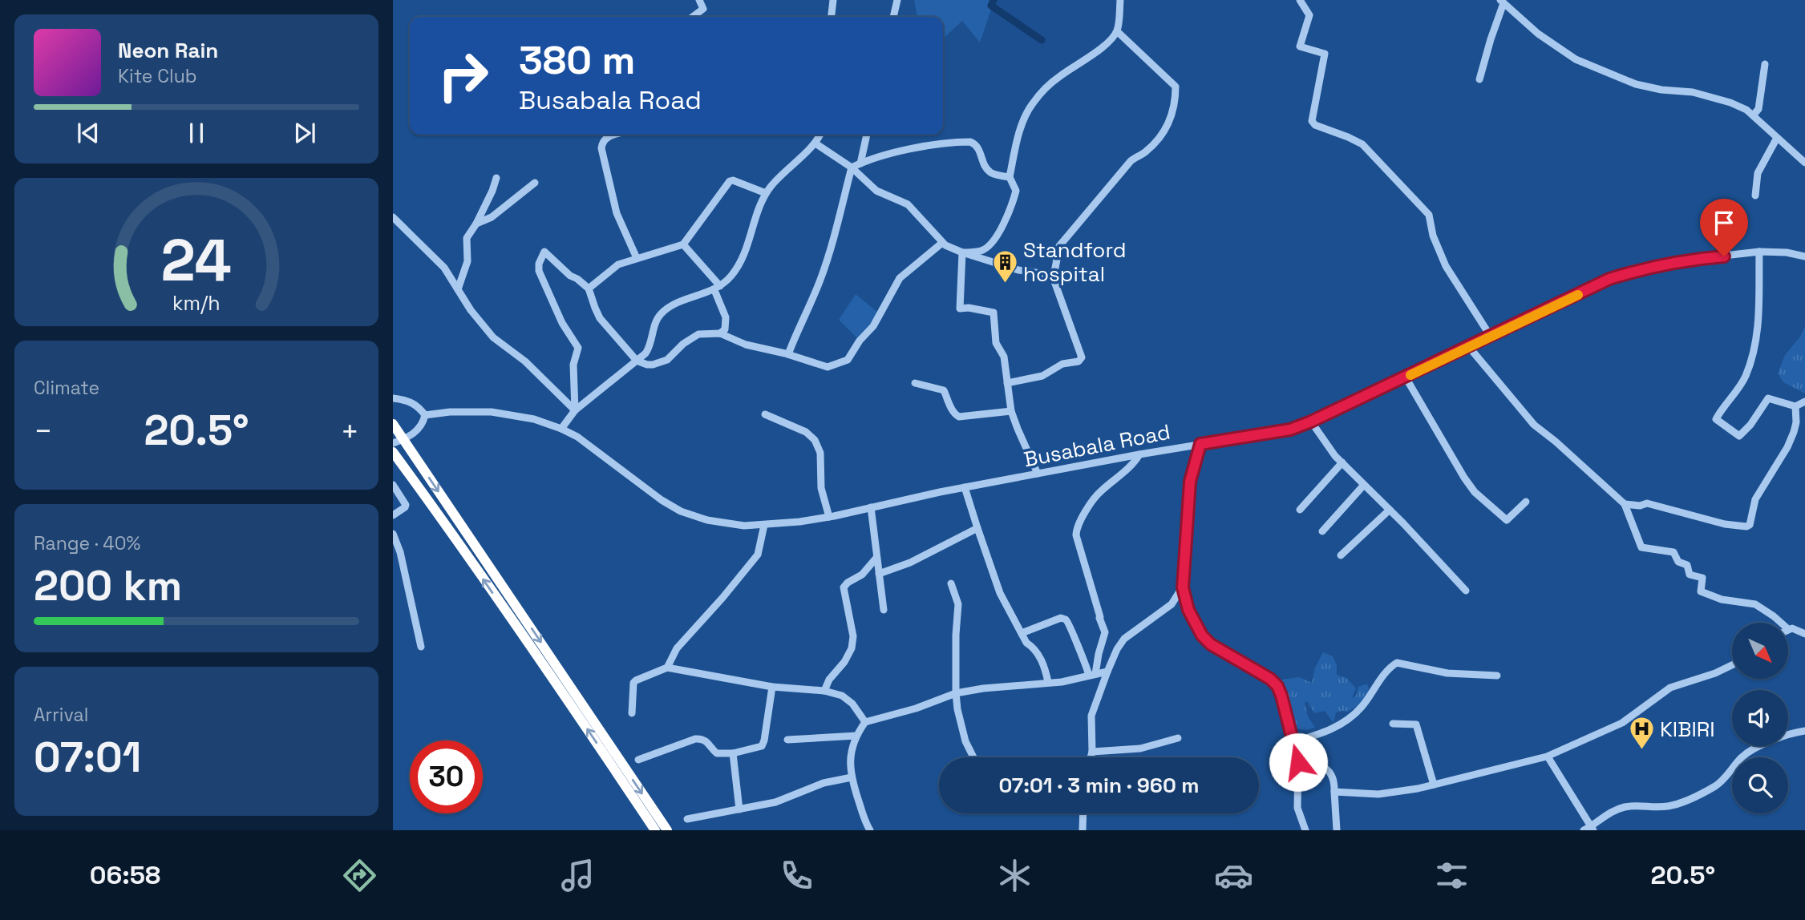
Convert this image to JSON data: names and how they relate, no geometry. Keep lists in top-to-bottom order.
{
  "streets": {
    "street": ["Busabala Road"]
  },
  "places": {
    "building": ["Standford hospital"],
    "hospital": ["KIBIRI"]
  },
  "north": "bottom right",
  "page": {
    "turn": ["380 m", "Busabala Road"],
    "song": ["Neon Rain", "Kite Club"],
    "tile": [
      "Climate",
      ["Range · 40%", "200 km"],
      ["Arrival", "07:01"]
    ],
    "heat": ["−", "20.5°", "+"],
    "limit": "30",
    "trip": "07:01 · 3 min · 960 m",
    "tabs": ["06:58", "20.5°"],
    "gauge": ["24", "km/h"]
  }
}
